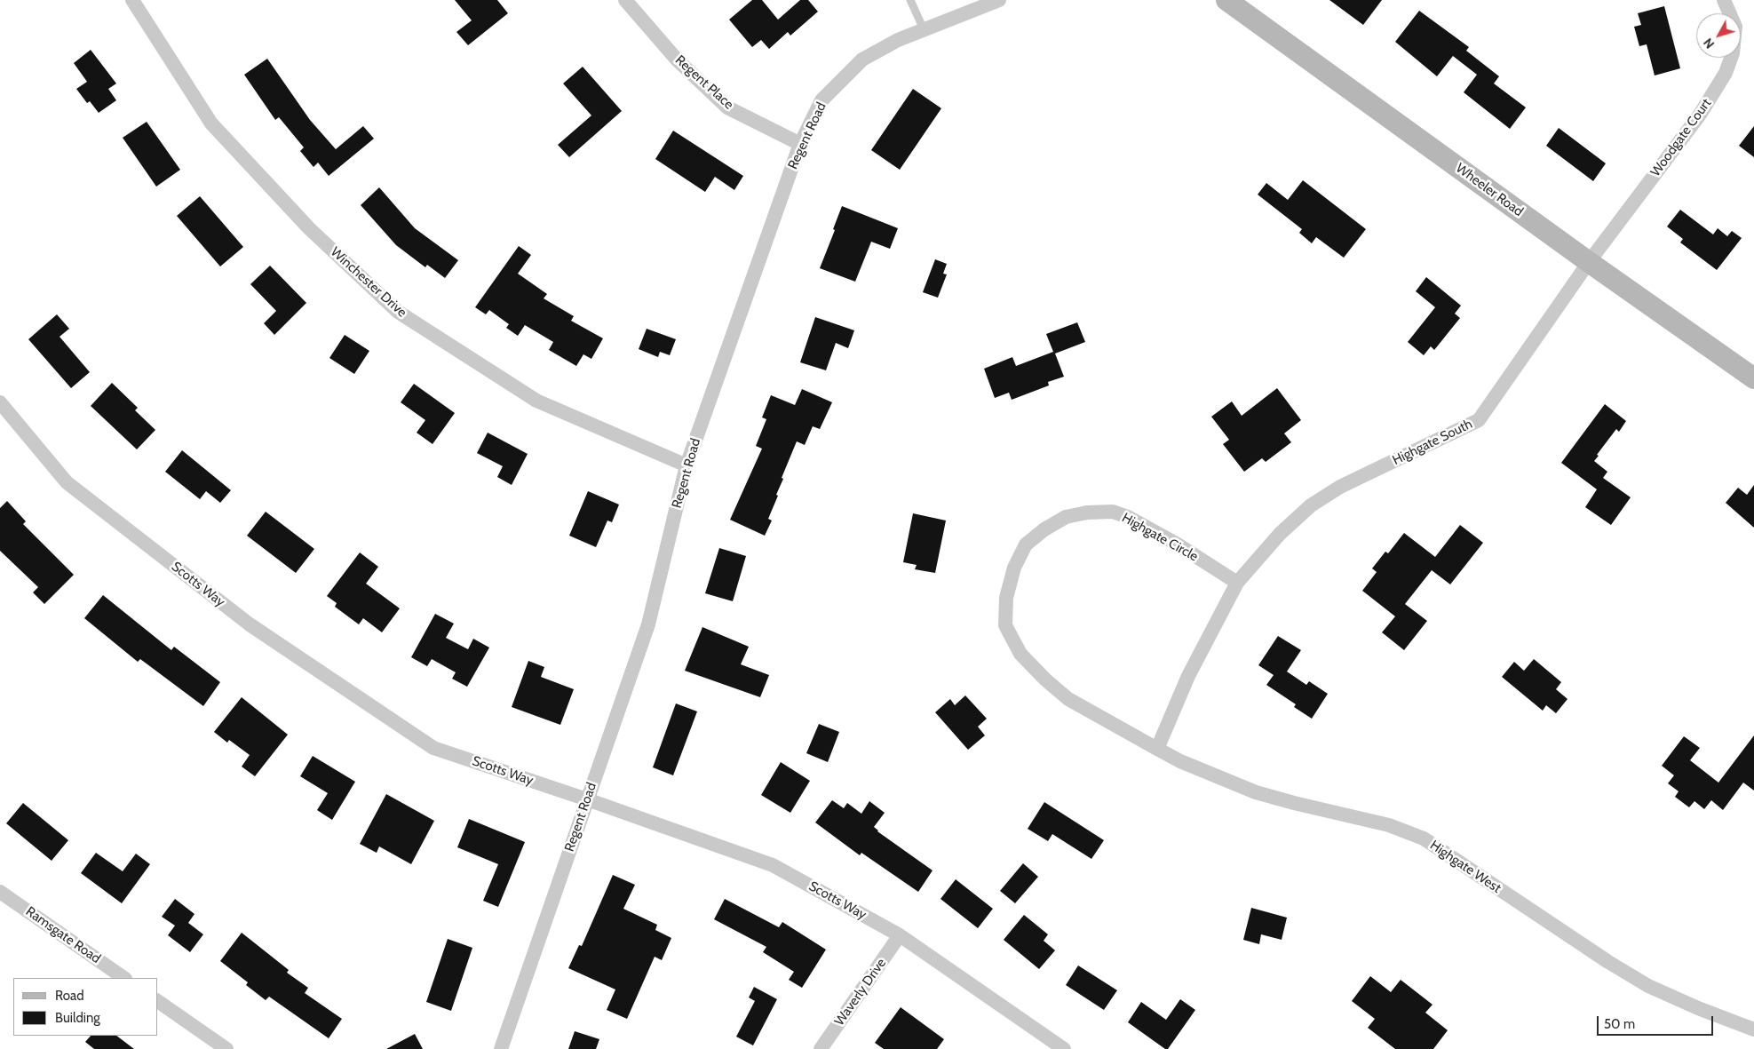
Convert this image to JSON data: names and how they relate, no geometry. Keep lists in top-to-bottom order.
{
  "streets": {
    "street": [
      "Regent Place",
      "Regent Road",
      "Woodgate Court",
      "Wheeler Road",
      "Winchester Drive",
      "Highgate South",
      "Highgate Circle",
      "Scotts Way",
      "Highgate West",
      "Ramsgate Road",
      "Waverly Drive"
    ]
  },
  "crossings": [
    ["Regent Place", "Regent Road"],
    ["Regent Road", "Winchester Drive"],
    ["Regent Road", "Scotts Way"],
    ["Woodgate Court", "Wheeler Road"],
    ["Woodgate Court", "Highgate South"],
    ["Wheeler Road", "Highgate South"],
    ["Highgate South", "Highgate Circle"],
    ["Highgate Circle", "Highgate West"],
    ["Scotts Way", "Waverly Drive"]
  ],
  "legend": ["Road", "Building"],
  "scale_bar": "50 m",
  "north": "bottom left"
}
